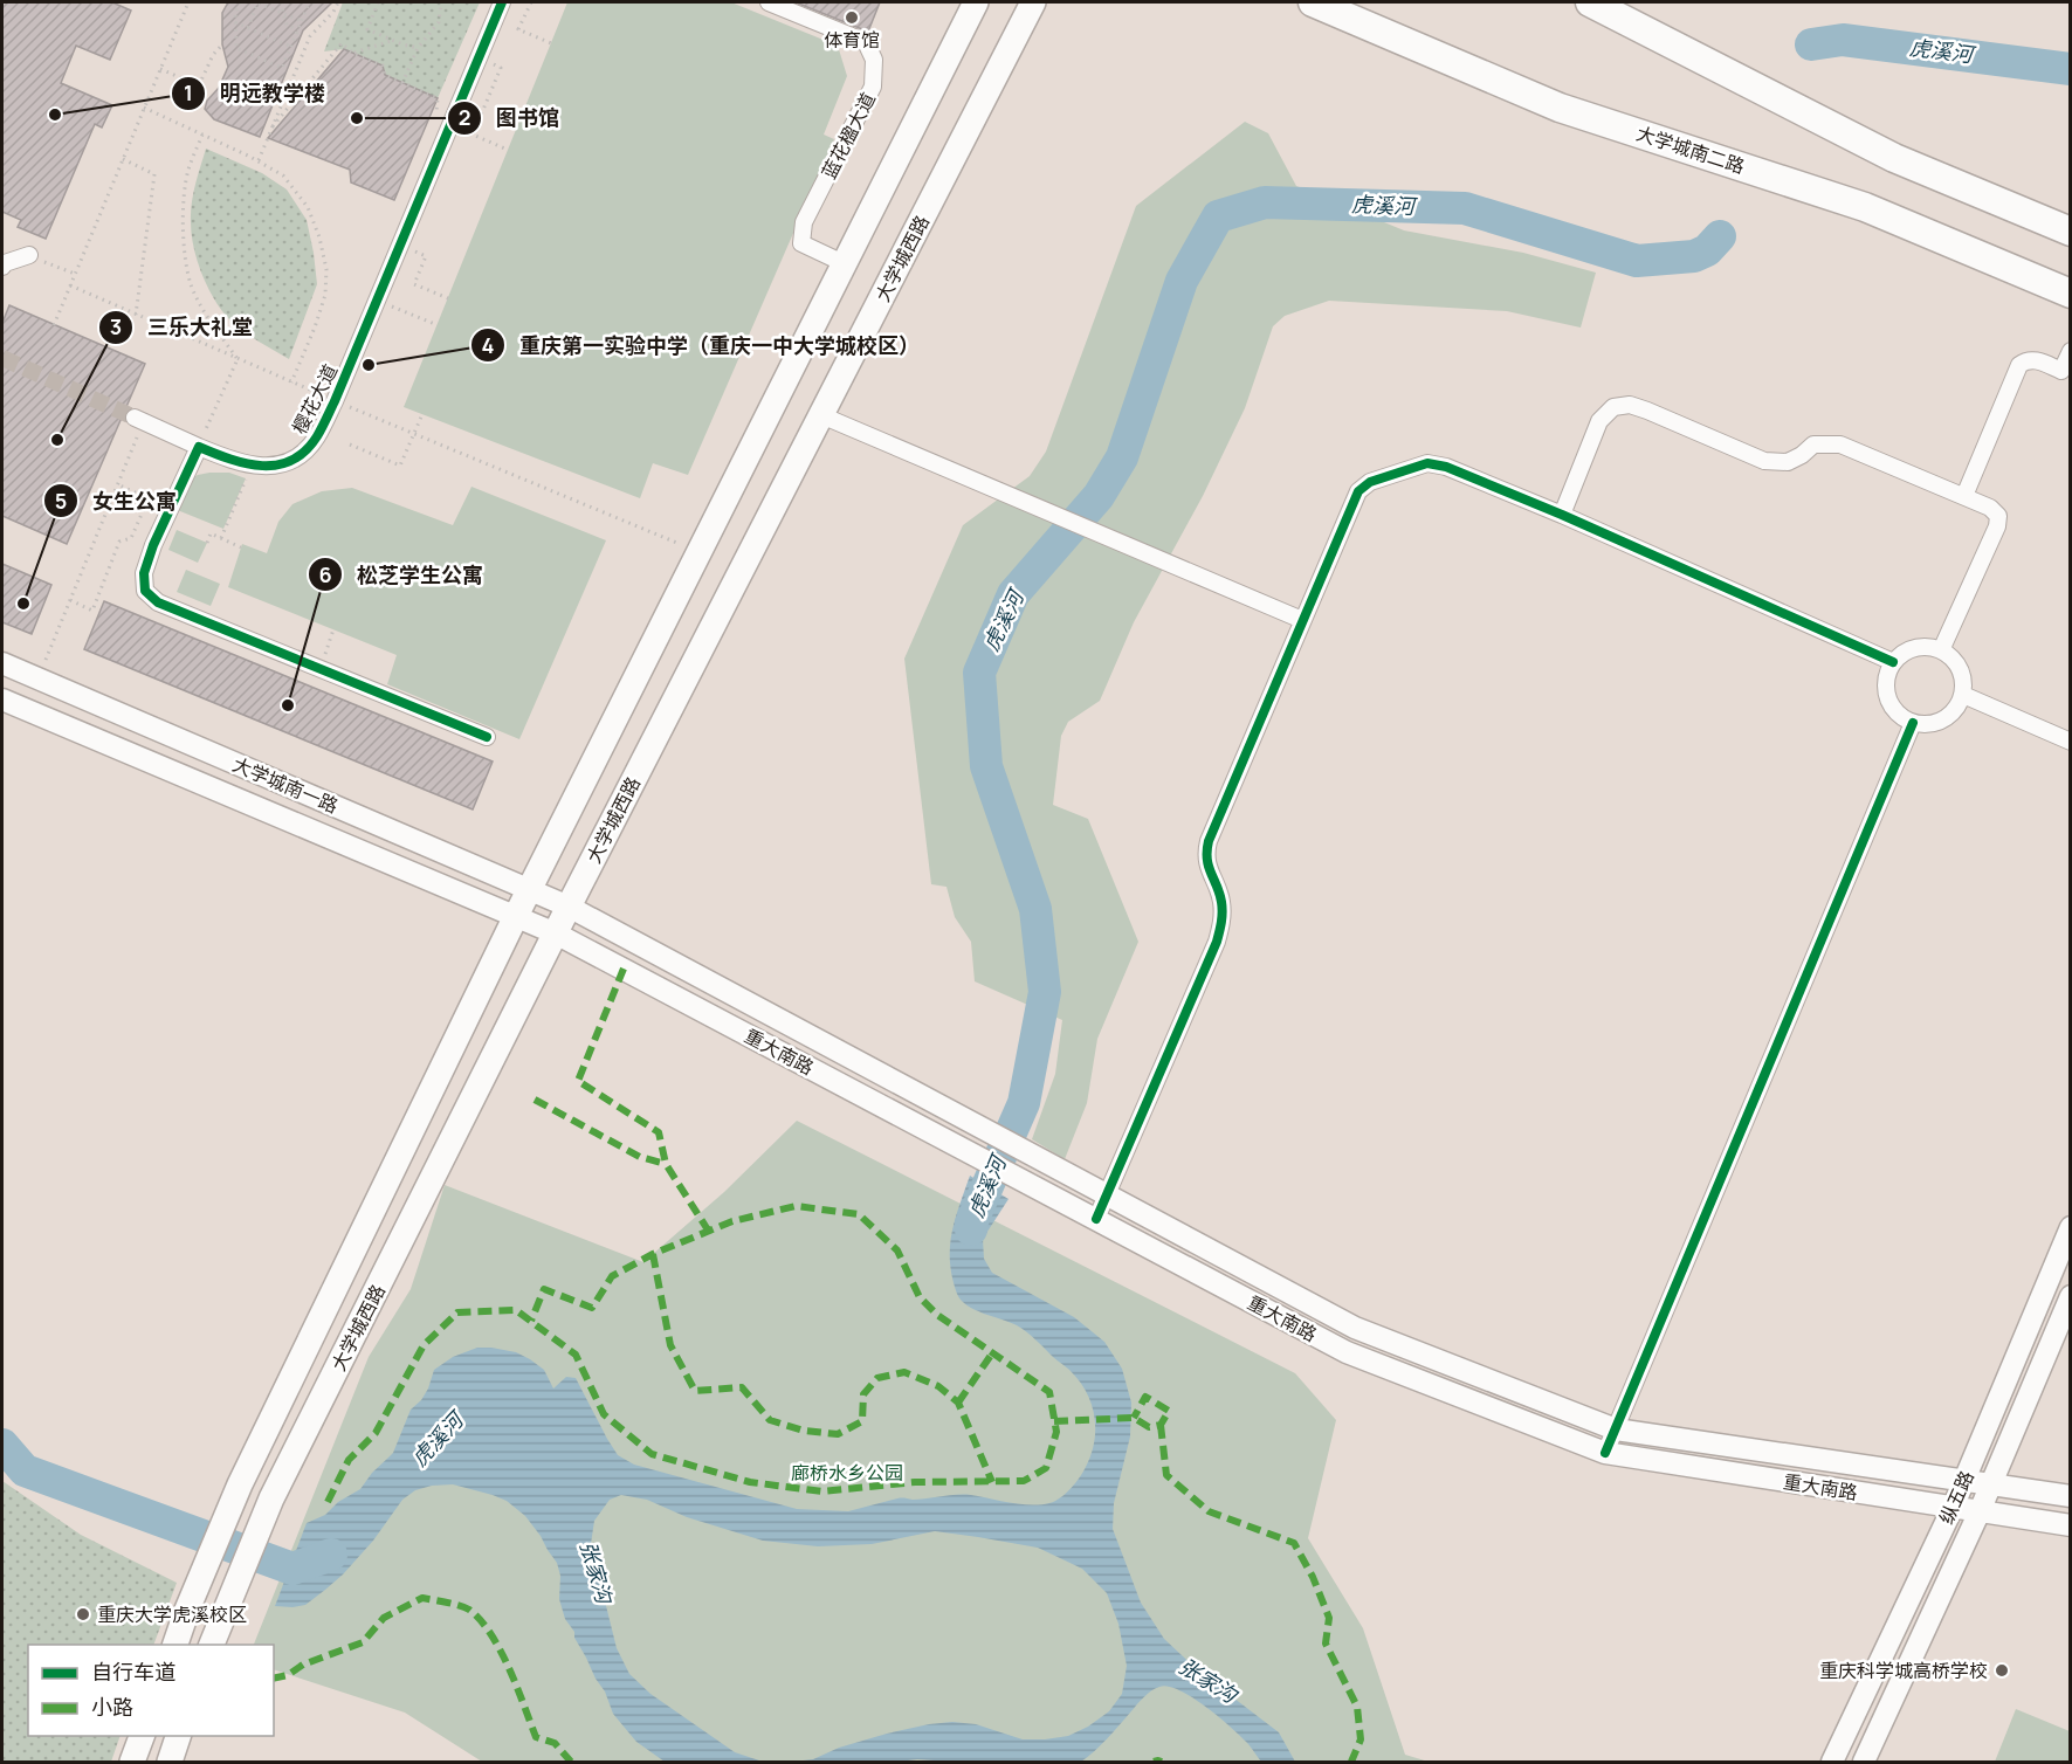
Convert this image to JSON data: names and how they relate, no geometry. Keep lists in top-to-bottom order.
{
  "streets": {
    "highway": ["大学城南二路"],
    "main road": [
      "大学城西路",
      "大学城南一路",
      "重大南路",
      "纵五路"
    ],
    "street": ["蓝花楹大道", "樱花大道"]
  },
  "crossings": [
    ["蓝花楹大道", "大学城西路"],
    ["大学城西路", "大学城南一路"],
    ["大学城西路", "重大南路"],
    ["大学城南一路", "重大南路"],
    ["重大南路", "纵五路"]
  ],
  "water": ["虎溪河", "张家沟"],
  "parks": ["廊桥水乡公园"],
  "places": [
    "体育馆",
    "明远教学楼",
    "图书馆",
    "重庆第一实验中学（重庆一中大学城校区）",
    "三乐大礼堂",
    "女生公寓",
    "松芝学生公寓",
    "重庆大学虎溪校区",
    "重庆科学城高桥学校"
  ],
  "legend": ["自行车道", "小路"]
}
